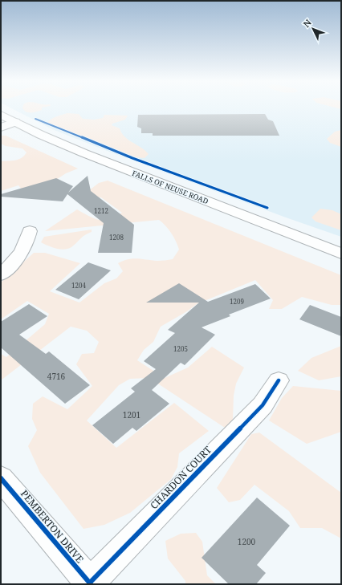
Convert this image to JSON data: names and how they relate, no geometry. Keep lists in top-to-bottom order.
{
  "streets": {
    "main road": ["FALLS OF NEUSE ROAD", "CHARDON COURT", "PEMBERTON DRIVE"]
  },
  "crossings": [
    ["CHARDON COURT", "PEMBERTON DRIVE"]
  ],
  "house_numbers": [
    "1212",
    "1208",
    "1204",
    "1209",
    "1205",
    "4716",
    "1201",
    "1200"
  ],
  "north": "top left"
}
